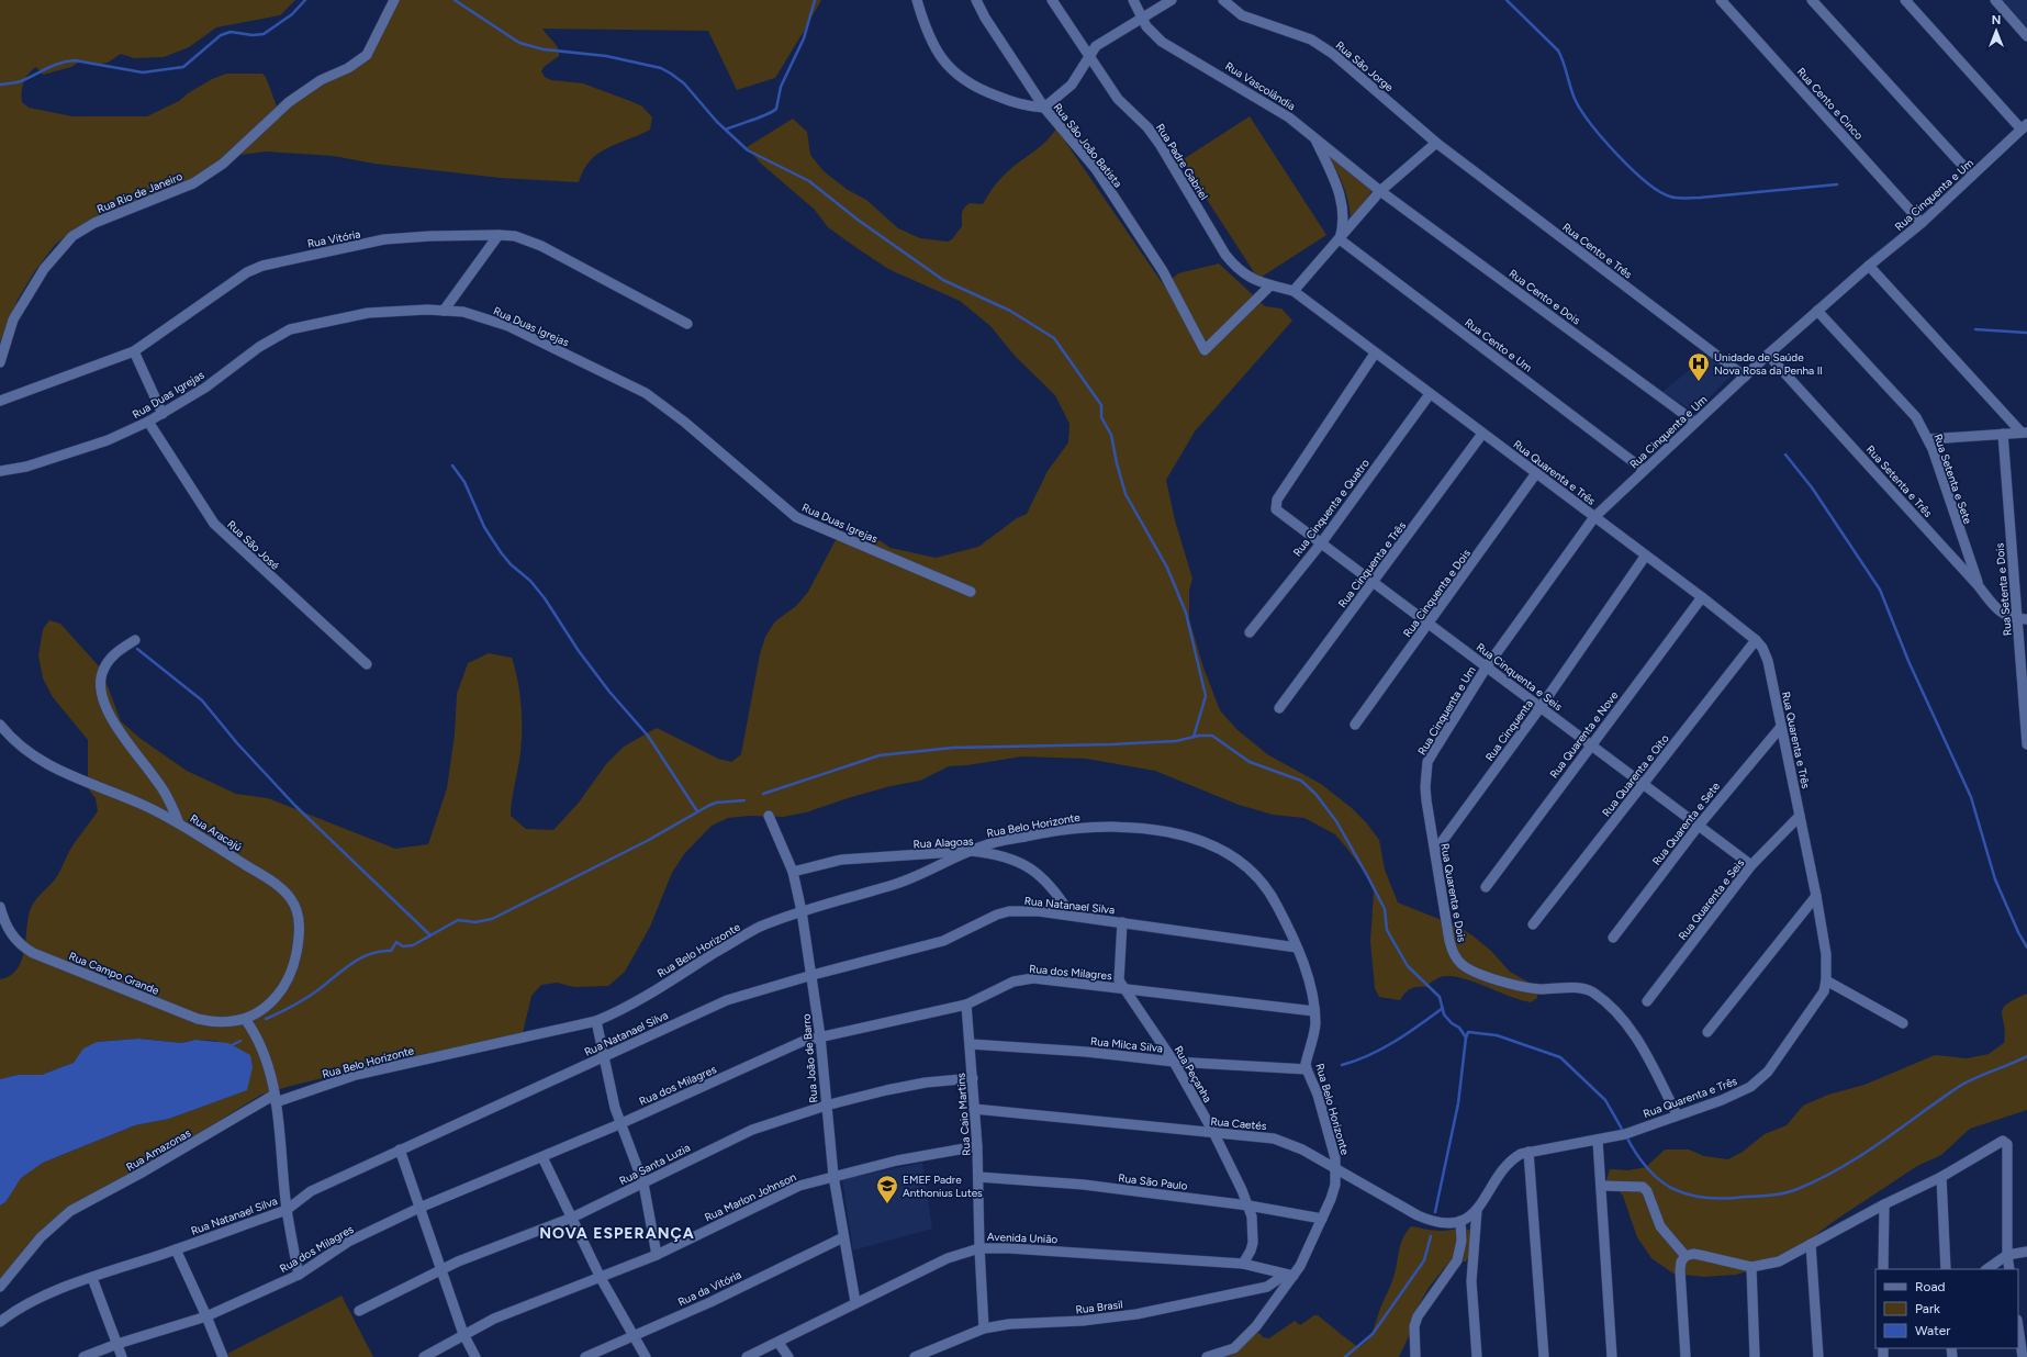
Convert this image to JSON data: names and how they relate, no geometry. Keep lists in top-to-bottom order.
{
  "streets": {
    "street": [
      "Rua São Jorge",
      "Rua Vascolândia",
      "Rua Cento e Cinco",
      "Rua São João Batista",
      "Rua Padre Gabriel",
      "Rua Rio de Janeiro",
      "Rua Cinquenta e Um",
      "Rua Vitória",
      "Rua Cento e Três",
      "Rua Cento e Dois",
      "Rua Duas Igrejas",
      "Rua Cento e Um",
      "Rua Quarenta e Três",
      "Rua Setenta e Sete",
      "Rua Setenta e Três",
      "Rua Cinquenta e Quatro",
      "Rua São José",
      "Rua Cinquenta e Três",
      "Rua Setenta e Dois",
      "Rua Cinquenta e Dois",
      "Rua Cinquenta e Seis",
      "Rua Cinquenta",
      "Rua Quarenta e Nove",
      "Rua Quarenta e Oito",
      "Rua Quarenta e Sete",
      "Rua Belo Horizonte",
      "Rua Aracajú",
      "Rua Alagoas",
      "Rua Quarenta e Dois",
      "Rua Quarenta e Seis",
      "Rua Natanael Silva",
      "Rua dos Milagres",
      "Rua Campo Grande",
      "Rua Milca Silva",
      "Rua João de Barro",
      "Rua Peçanha",
      "Rua Caio Martins",
      "Rua Caetés",
      "Rua Amazonas",
      "Rua Santa Luzia",
      "Rua São Paulo",
      "Rua Marlon Johnson",
      "Avenida União",
      "Rua da Vitória",
      "Rua Brasil"
    ]
  },
  "crossings": [
    ["Rua São Jorge", "Rua Cento e Três"],
    ["Rua Vascolândia", "Rua Cento e Dois"],
    ["Rua Cento e Cinco", "Rua Cinquenta e Um"],
    ["Rua São João Batista", "Rua Padre Gabriel"],
    ["Rua Padre Gabriel", "Rua Quarenta e Três"],
    ["Rua Cinquenta e Um", "Rua Cento e Três"],
    ["Rua Cinquenta e Um", "Rua Cento e Dois"],
    ["Rua Cinquenta e Um", "Rua Cento e Um"],
    ["Rua Cinquenta e Um", "Rua Quarenta e Três"],
    ["Rua Cinquenta e Um", "Rua Setenta e Sete"],
    ["Rua Cinquenta e Um", "Rua Setenta e Três"],
    ["Rua Cinquenta e Um", "Rua Cinquenta e Seis"],
    ["Rua Cinquenta e Um", "Rua Quarenta e Dois"],
    ["Rua Duas Igrejas", "Rua São José"],
    ["Rua Quarenta e Três", "Rua Cinquenta e Quatro"],
    ["Rua Quarenta e Três", "Rua Cinquenta e Três"],
    ["Rua Quarenta e Três", "Rua Cinquenta e Dois"],
    ["Rua Quarenta e Três", "Rua Cinquenta e Seis"],
    ["Rua Quarenta e Três", "Rua Cinquenta"],
    ["Rua Quarenta e Três", "Rua Quarenta e Nove"],
    ["Rua Quarenta e Três", "Rua Quarenta e Oito"],
    ["Rua Quarenta e Três", "Rua Quarenta e Sete"],
    ["Rua Quarenta e Três", "Rua Quarenta e Dois"],
    ["Rua Quarenta e Três", "Rua Quarenta e Seis"],
    ["Rua Quarenta e Três", "Rua Caetés"],
    ["Rua Setenta e Sete", "Rua Setenta e Três"],
    ["Rua Setenta e Três", "Rua Setenta e Dois"],
    ["Rua Cinquenta e Quatro", "Rua Cinquenta e Seis"],
    ["Rua Cinquenta e Três", "Rua Cinquenta e Seis"],
    ["Rua Cinquenta e Dois", "Rua Cinquenta e Seis"],
    ["Rua Cinquenta e Seis", "Rua Cinquenta"],
    ["Rua Cinquenta e Seis", "Rua Quarenta e Nove"],
    ["Rua Cinquenta e Seis", "Rua Quarenta e Oito"],
    ["Rua Cinquenta e Seis", "Rua Quarenta e Sete"],
    ["Rua Cinquenta e Seis", "Rua Quarenta e Seis"],
    ["Rua Cinquenta", "Rua Quarenta e Dois"],
    ["Rua Belo Horizonte", "Rua Alagoas"],
    ["Rua Belo Horizonte", "Rua Natanael Silva"],
    ["Rua Belo Horizonte", "Rua dos Milagres"],
    ["Rua Belo Horizonte", "Rua Milca Silva"],
    ["Rua Belo Horizonte", "Rua João de Barro"],
    ["Rua Belo Horizonte", "Rua Caetés"],
    ["Rua Belo Horizonte", "Rua Amazonas"],
    ["Rua Belo Horizonte", "Rua São Paulo"],
    ["Rua Belo Horizonte", "Avenida União"],
    ["Rua Belo Horizonte", "Rua Brasil"],
    ["Rua Aracajú", "Rua Campo Grande"],
    ["Rua Alagoas", "Rua Natanael Silva"],
    ["Rua Alagoas", "Rua João de Barro"],
    ["Rua Natanael Silva", "Rua João de Barro"],
    ["Rua Natanael Silva", "Rua Peçanha"],
    ["Rua dos Milagres", "Rua João de Barro"],
    ["Rua dos Milagres", "Rua Peçanha"],
    ["Rua dos Milagres", "Rua Caio Martins"],
    ["Rua Milca Silva", "Rua Peçanha"],
    ["Rua Milca Silva", "Rua Caio Martins"],
    ["Rua João de Barro", "Rua Santa Luzia"],
    ["Rua João de Barro", "Rua Marlon Johnson"],
    ["Rua João de Barro", "Avenida União"],
    ["Rua João de Barro", "Rua da Vitória"],
    ["Rua Peçanha", "Rua Caetés"],
    ["Rua Peçanha", "Rua São Paulo"],
    ["Rua Peçanha", "Avenida União"],
    ["Rua Caio Martins", "Rua Caetés"],
    ["Rua Caio Martins", "Rua Santa Luzia"],
    ["Rua Caio Martins", "Rua São Paulo"],
    ["Rua Caio Martins", "Rua Marlon Johnson"],
    ["Rua Caio Martins", "Avenida União"],
    ["Rua Caio Martins", "Rua Brasil"],
    ["Avenida União", "Rua Brasil"]
  ],
  "districts": ["NOVA ESPERANÇA"],
  "places": {
    "hospital": ["Unidade de Saúde Nova Rosa da Penha II"],
    "school or university": ["EMEF Padre Anthonius Lutes"]
  },
  "legend": ["Road", "Park", "Water"],
  "north": "top"
}
